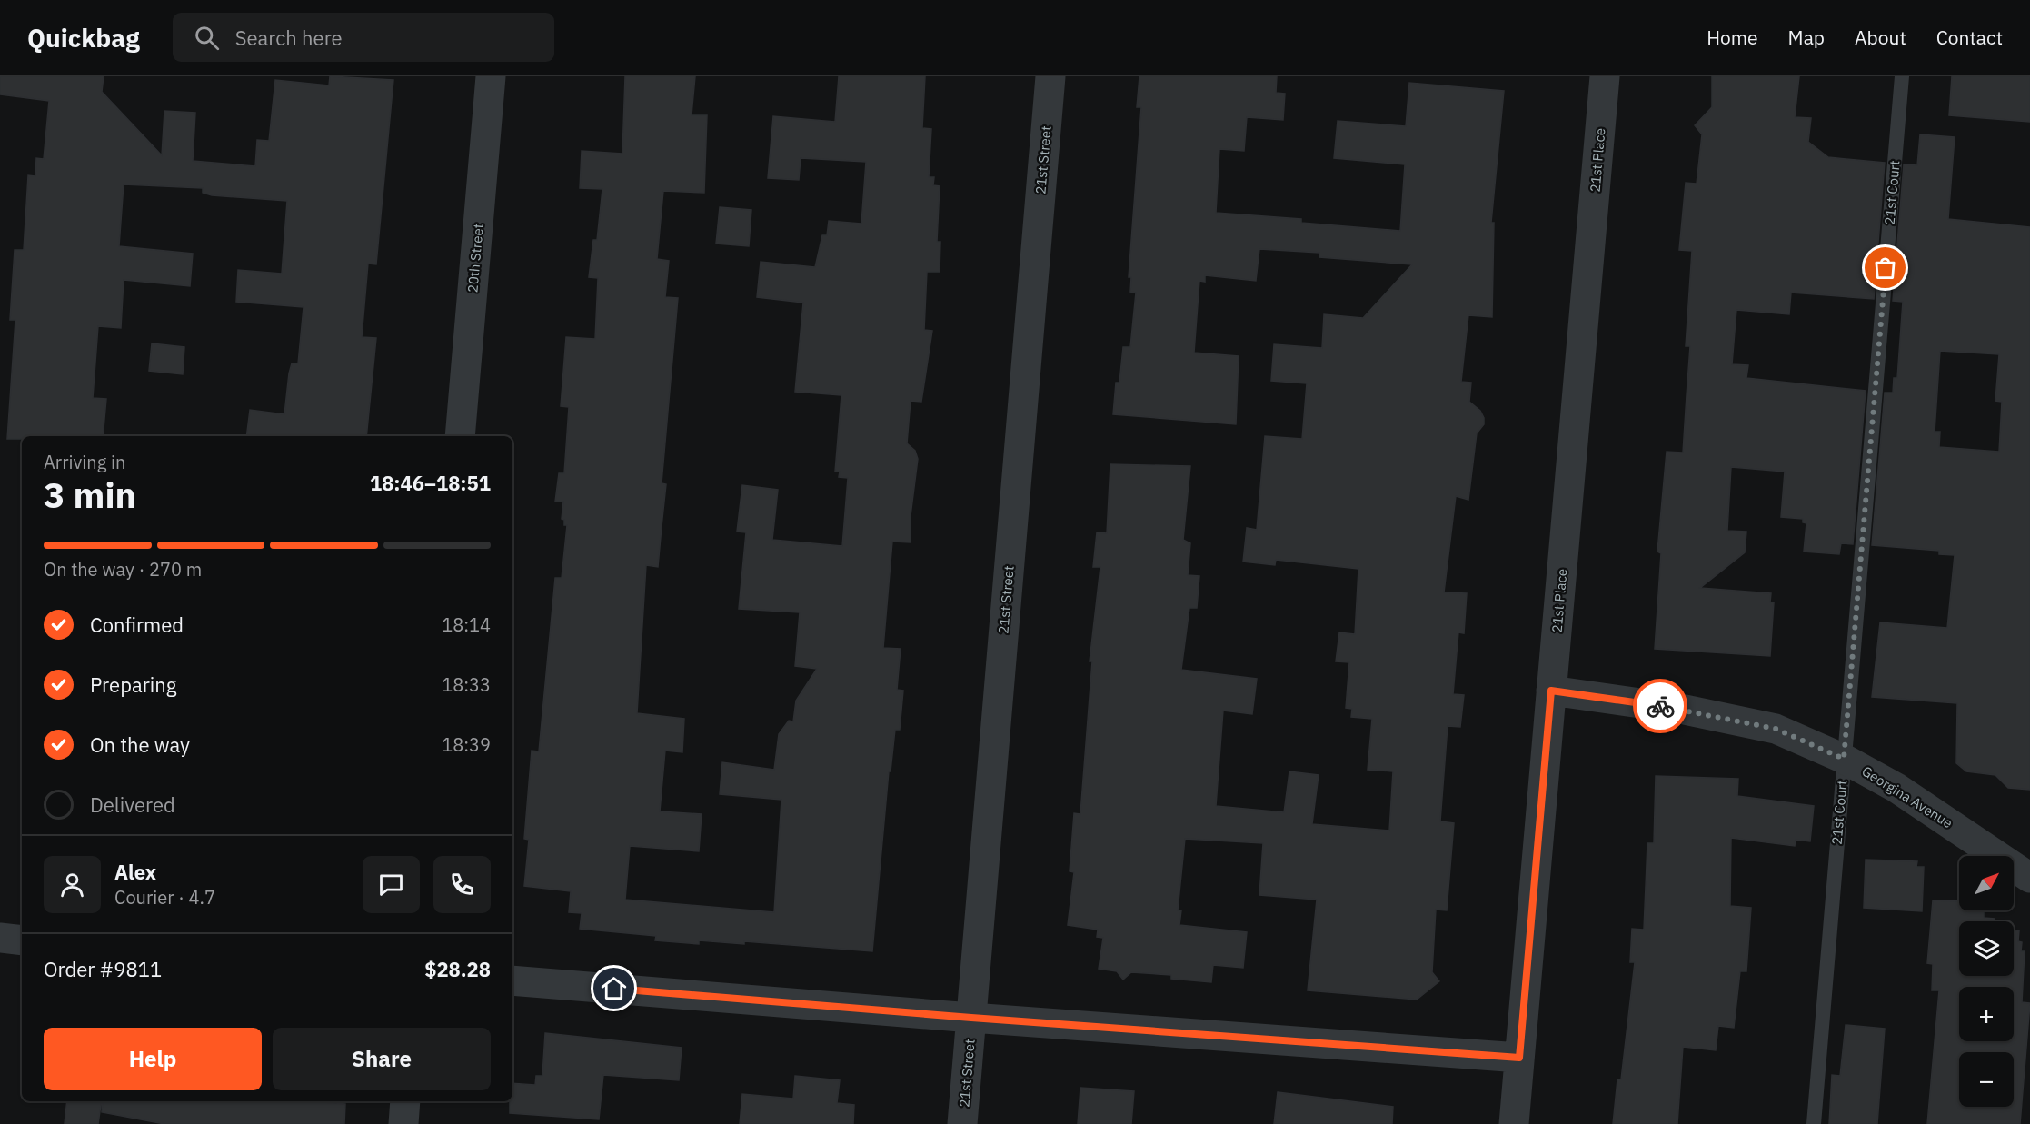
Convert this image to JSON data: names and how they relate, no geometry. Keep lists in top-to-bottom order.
{
  "streets": {
    "street": [
      "21st Street",
      "21st Place",
      "20th Street",
      "Georgina Avenue"
    ],
    "lane": ["21st Court"]
  },
  "crossings": [
    ["21st Place", "Georgina Avenue"],
    ["21st Court", "Georgina Avenue"]
  ],
  "north": "top right",
  "page": {
    "header": "Quickbag",
    "search": "Search here",
    "nav": [
      "Home",
      "Map",
      "About",
      "Contact"
    ],
    "heading": ["3 min", "Arriving in", "18:46–18:51"],
    "panel": [
      "Alex",
      "Courier · 4.7",
      "Order #9811",
      "$28.28"
    ],
    "bar": "On the way · 270 m",
    "list": [
      ["Confirmed", "18:14"],
      ["Preparing", "18:33"],
      ["On the way", "18:39"],
      "Delivered"
    ],
    "map_buttons": ["+", "−"],
    "buttons": ["Help", "Share"]
  }
}
